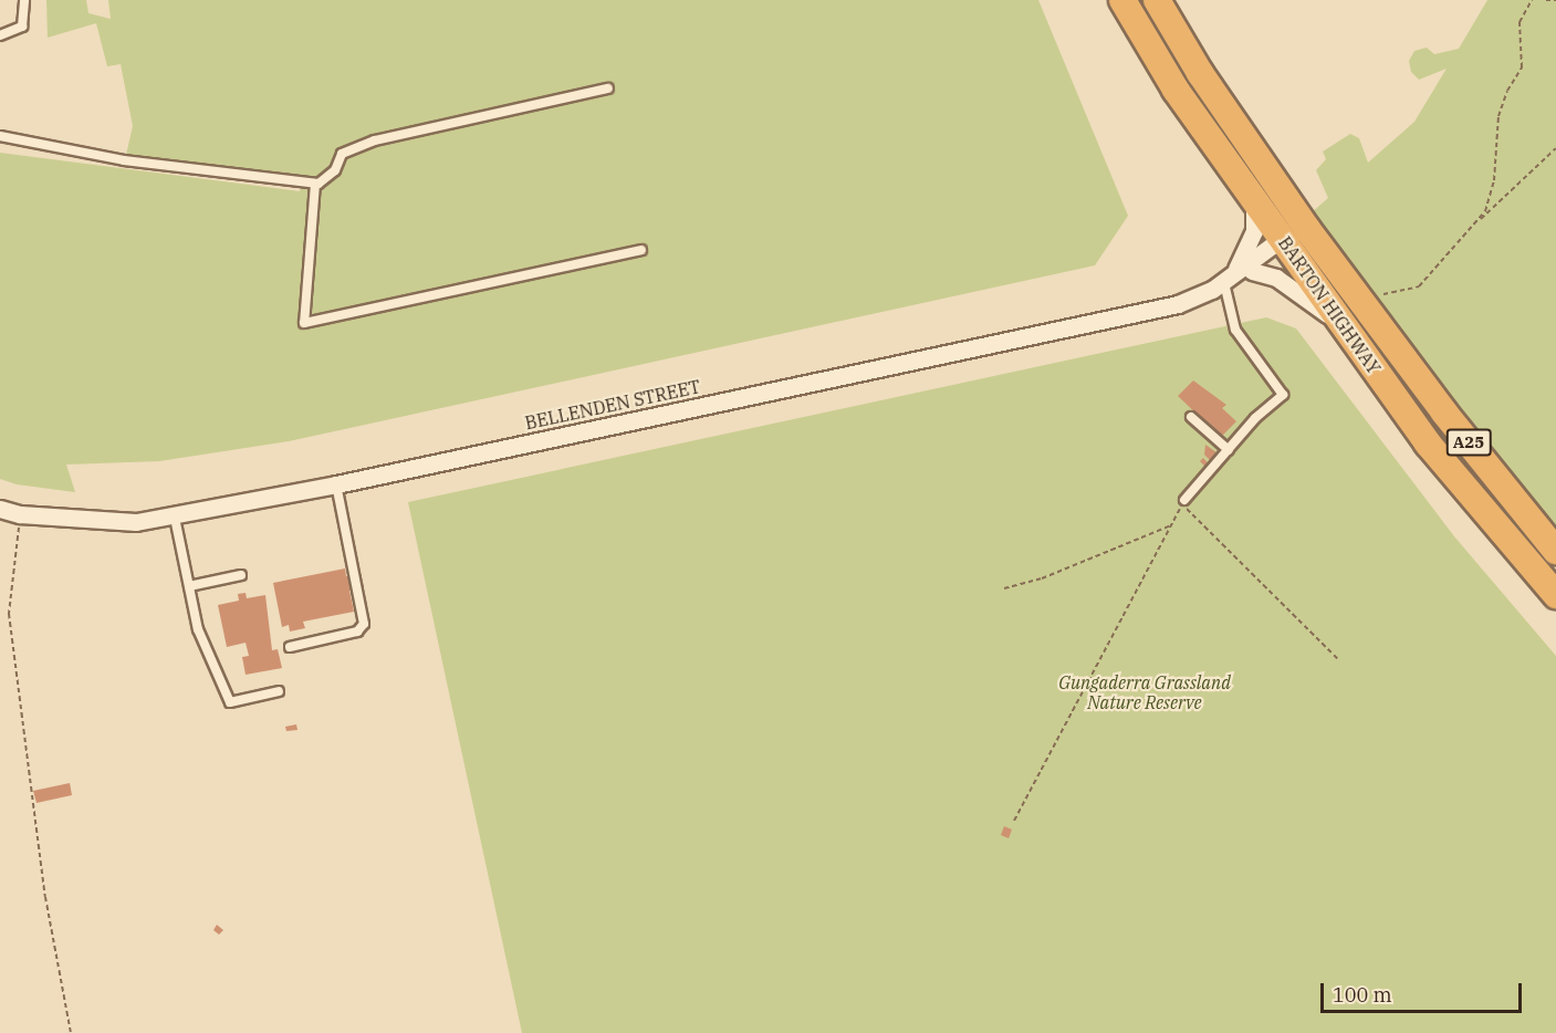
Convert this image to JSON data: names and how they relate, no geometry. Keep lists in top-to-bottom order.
{
  "streets": {
    "highway": ["BARTON HIGHWAY", "A25"],
    "street": ["BELLENDEN STREET"]
  },
  "crossings": [
    ["BARTON HIGHWAY", "BELLENDEN STREET"]
  ],
  "parks": ["Gungaderra Grassland Nature Reserve"],
  "scale_bar": "100 m"
}
